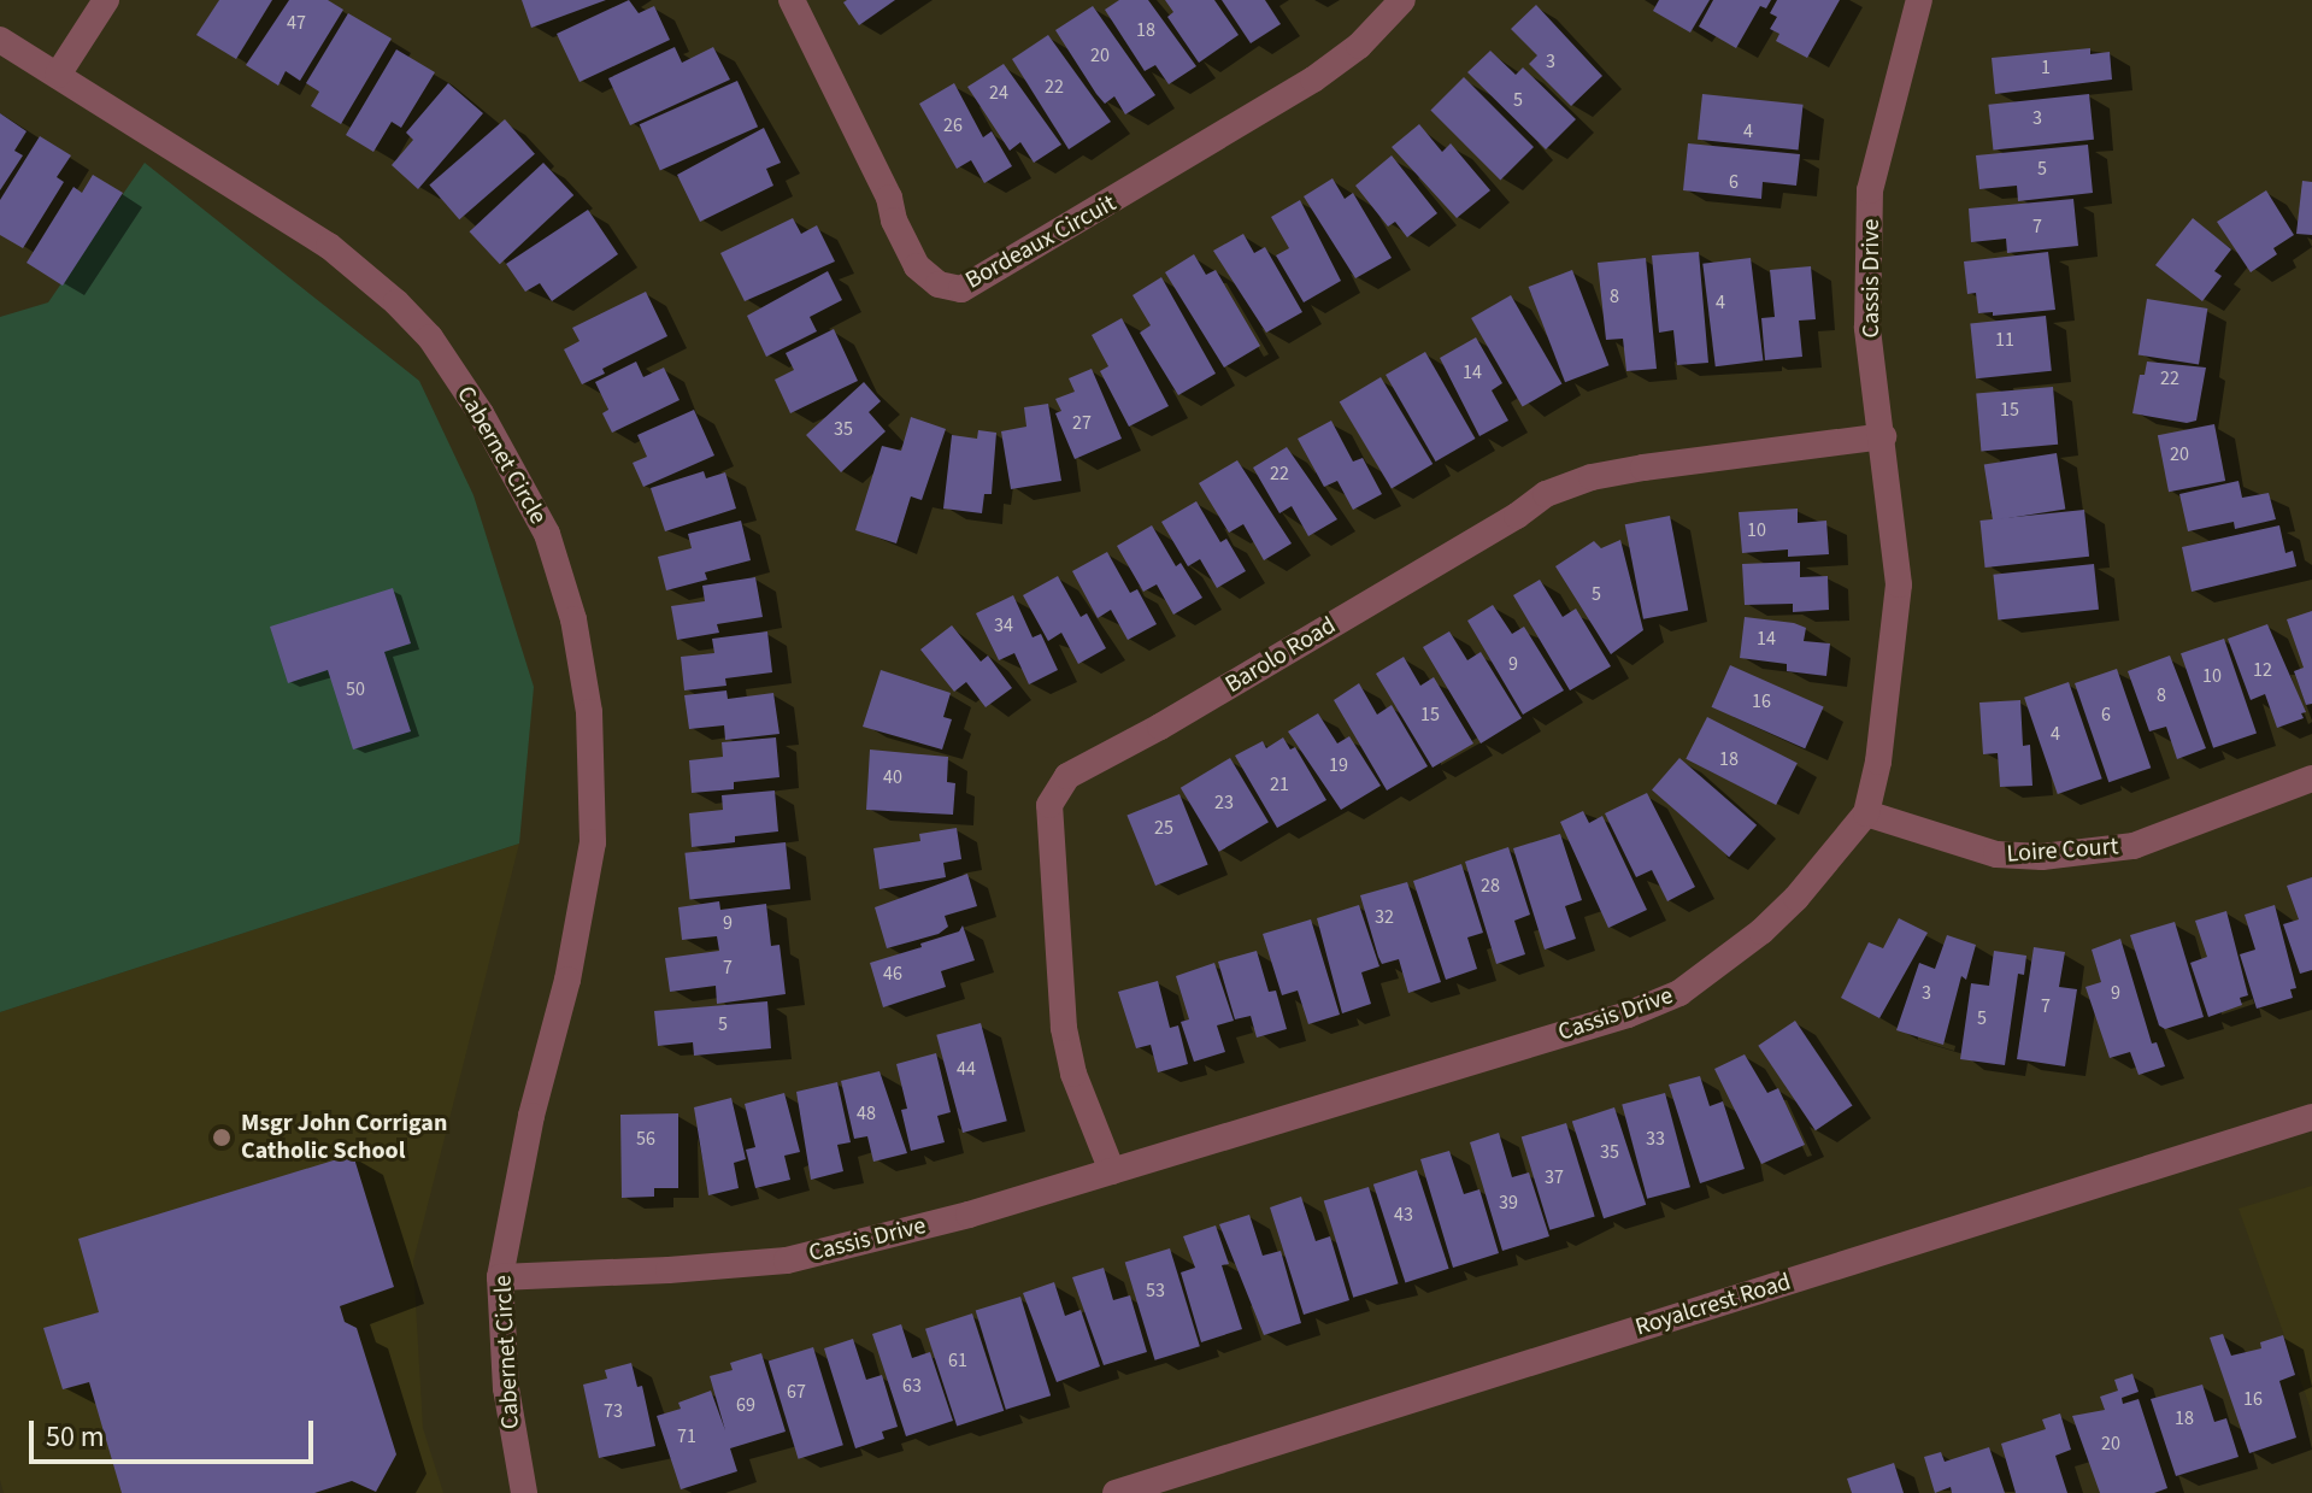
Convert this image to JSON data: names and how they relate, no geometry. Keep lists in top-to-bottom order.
{
  "streets": {
    "street": [
      "Bordeaux Circuit",
      "Cassis Drive",
      "Cabernet Circle",
      "Barolo Road",
      "Loire Court",
      "Royalcrest Road"
    ]
  },
  "crossings": [
    ["Cassis Drive", "Cabernet Circle"],
    ["Cassis Drive", "Barolo Road"],
    ["Cassis Drive", "Loire Court"]
  ],
  "places": ["Msgr John Corrigan Catholic School"],
  "house_numbers": [
    "47",
    "18",
    "20",
    "3",
    "1",
    "22",
    "24",
    "5",
    "3",
    "26",
    "4",
    "5",
    "6",
    "7",
    "8",
    "4",
    "11",
    "14",
    "22",
    "15",
    "27",
    "35",
    "20",
    "22",
    "10",
    "5",
    "34",
    "14",
    "9",
    "12",
    "10",
    "50",
    "8",
    "16",
    "15",
    "6",
    "4",
    "18",
    "19",
    "40",
    "21",
    "23",
    "25",
    "28",
    "32",
    "9",
    "7",
    "46",
    "3",
    "9",
    "7",
    "5",
    "5",
    "44",
    "48",
    "56",
    "33",
    "35",
    "37",
    "39",
    "43",
    "53",
    "61",
    "63",
    "67",
    "16",
    "69",
    "73",
    "18",
    "71",
    "20"
  ],
  "scale_bar": "50 m"
}
